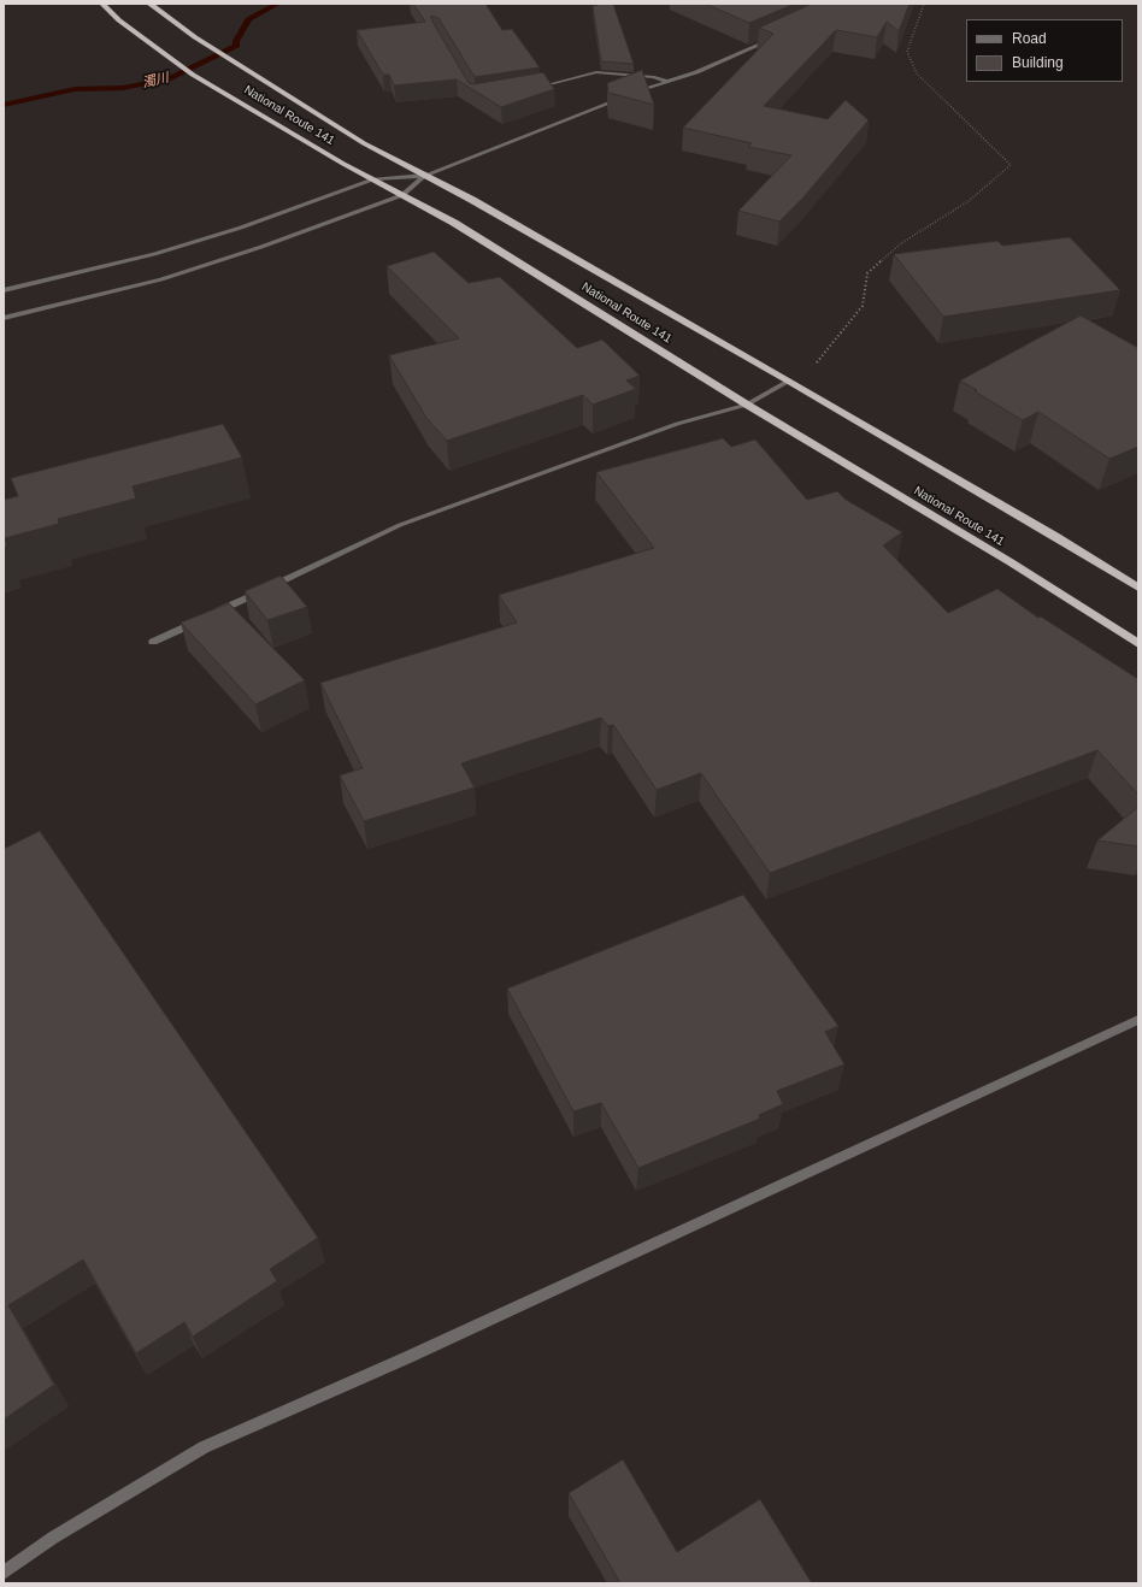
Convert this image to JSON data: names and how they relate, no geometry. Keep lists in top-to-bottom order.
{
  "streets": {
    "highway": ["National Route 141"]
  },
  "water": ["濁川"],
  "legend": ["Road", "Building"]
}
